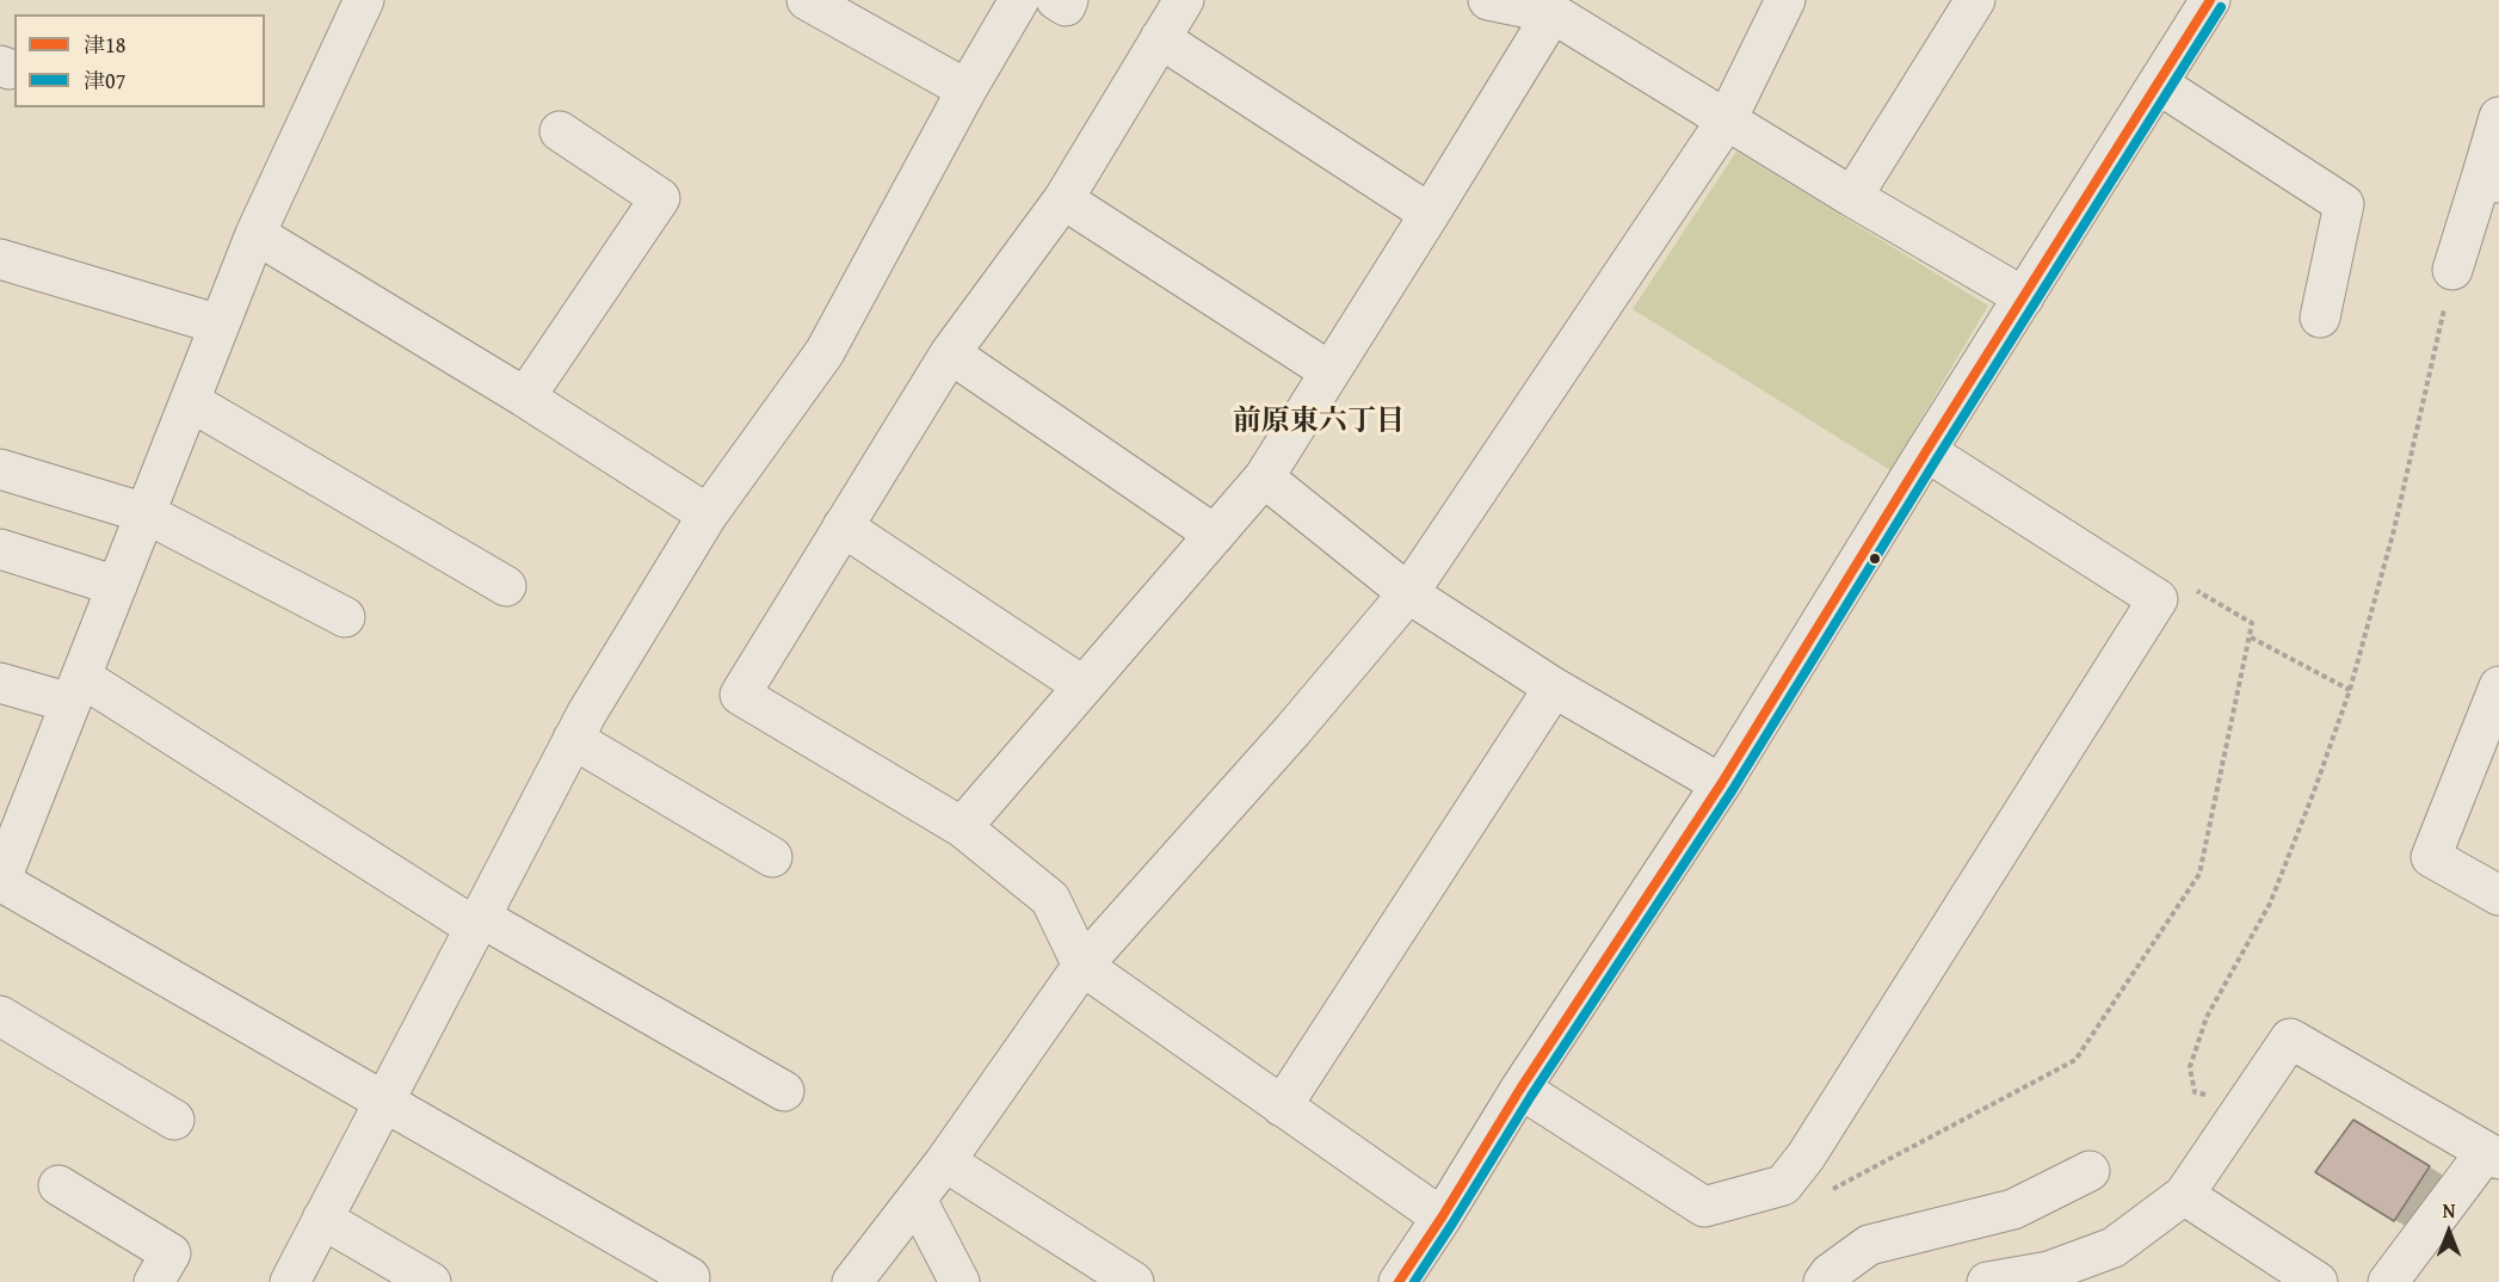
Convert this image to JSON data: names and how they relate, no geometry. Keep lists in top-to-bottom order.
{
  "districts": ["前原東六丁目"],
  "lines": ["transit line 津18", "transit line 津07"],
  "legend": ["津18", "津07"],
  "north": "top"
}
